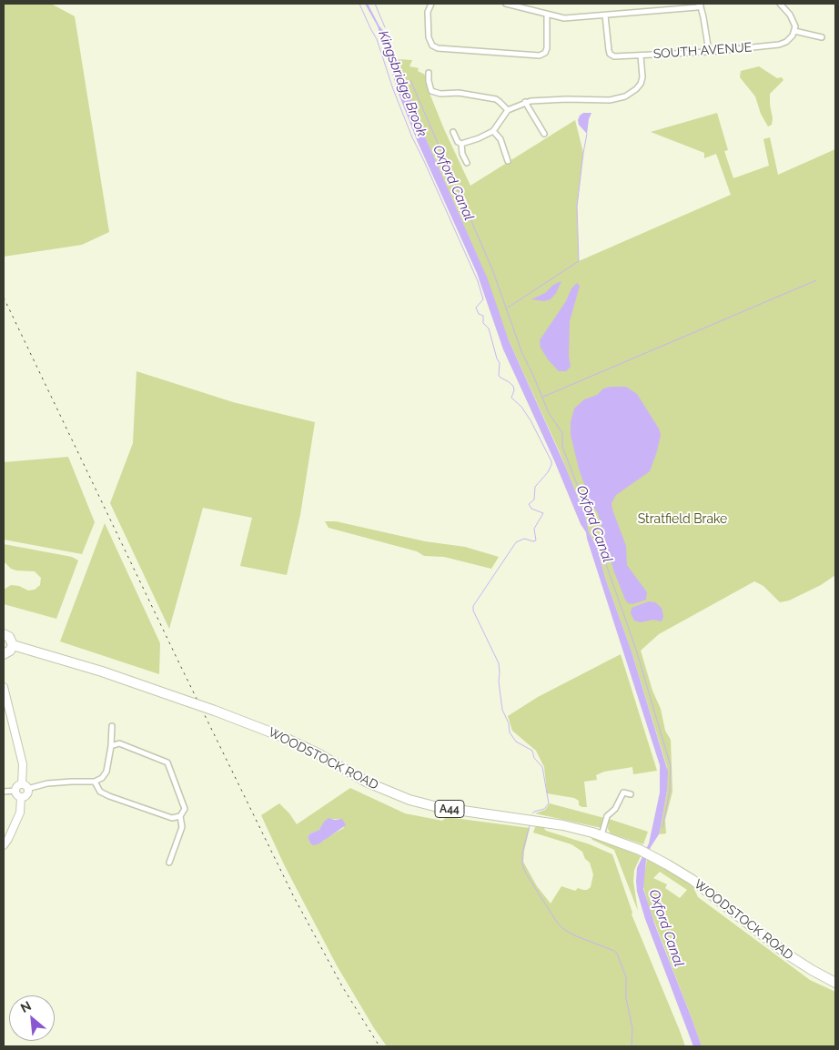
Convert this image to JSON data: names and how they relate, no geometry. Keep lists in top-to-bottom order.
{
  "streets": {
    "highway": ["WOODSTOCK ROAD", "A44"],
    "street": ["SOUTH AVENUE"]
  },
  "water": ["Kingsbridge Brook", "Oxford Canal"],
  "parks": ["Stratfield Brake"],
  "north": "top left"
}
